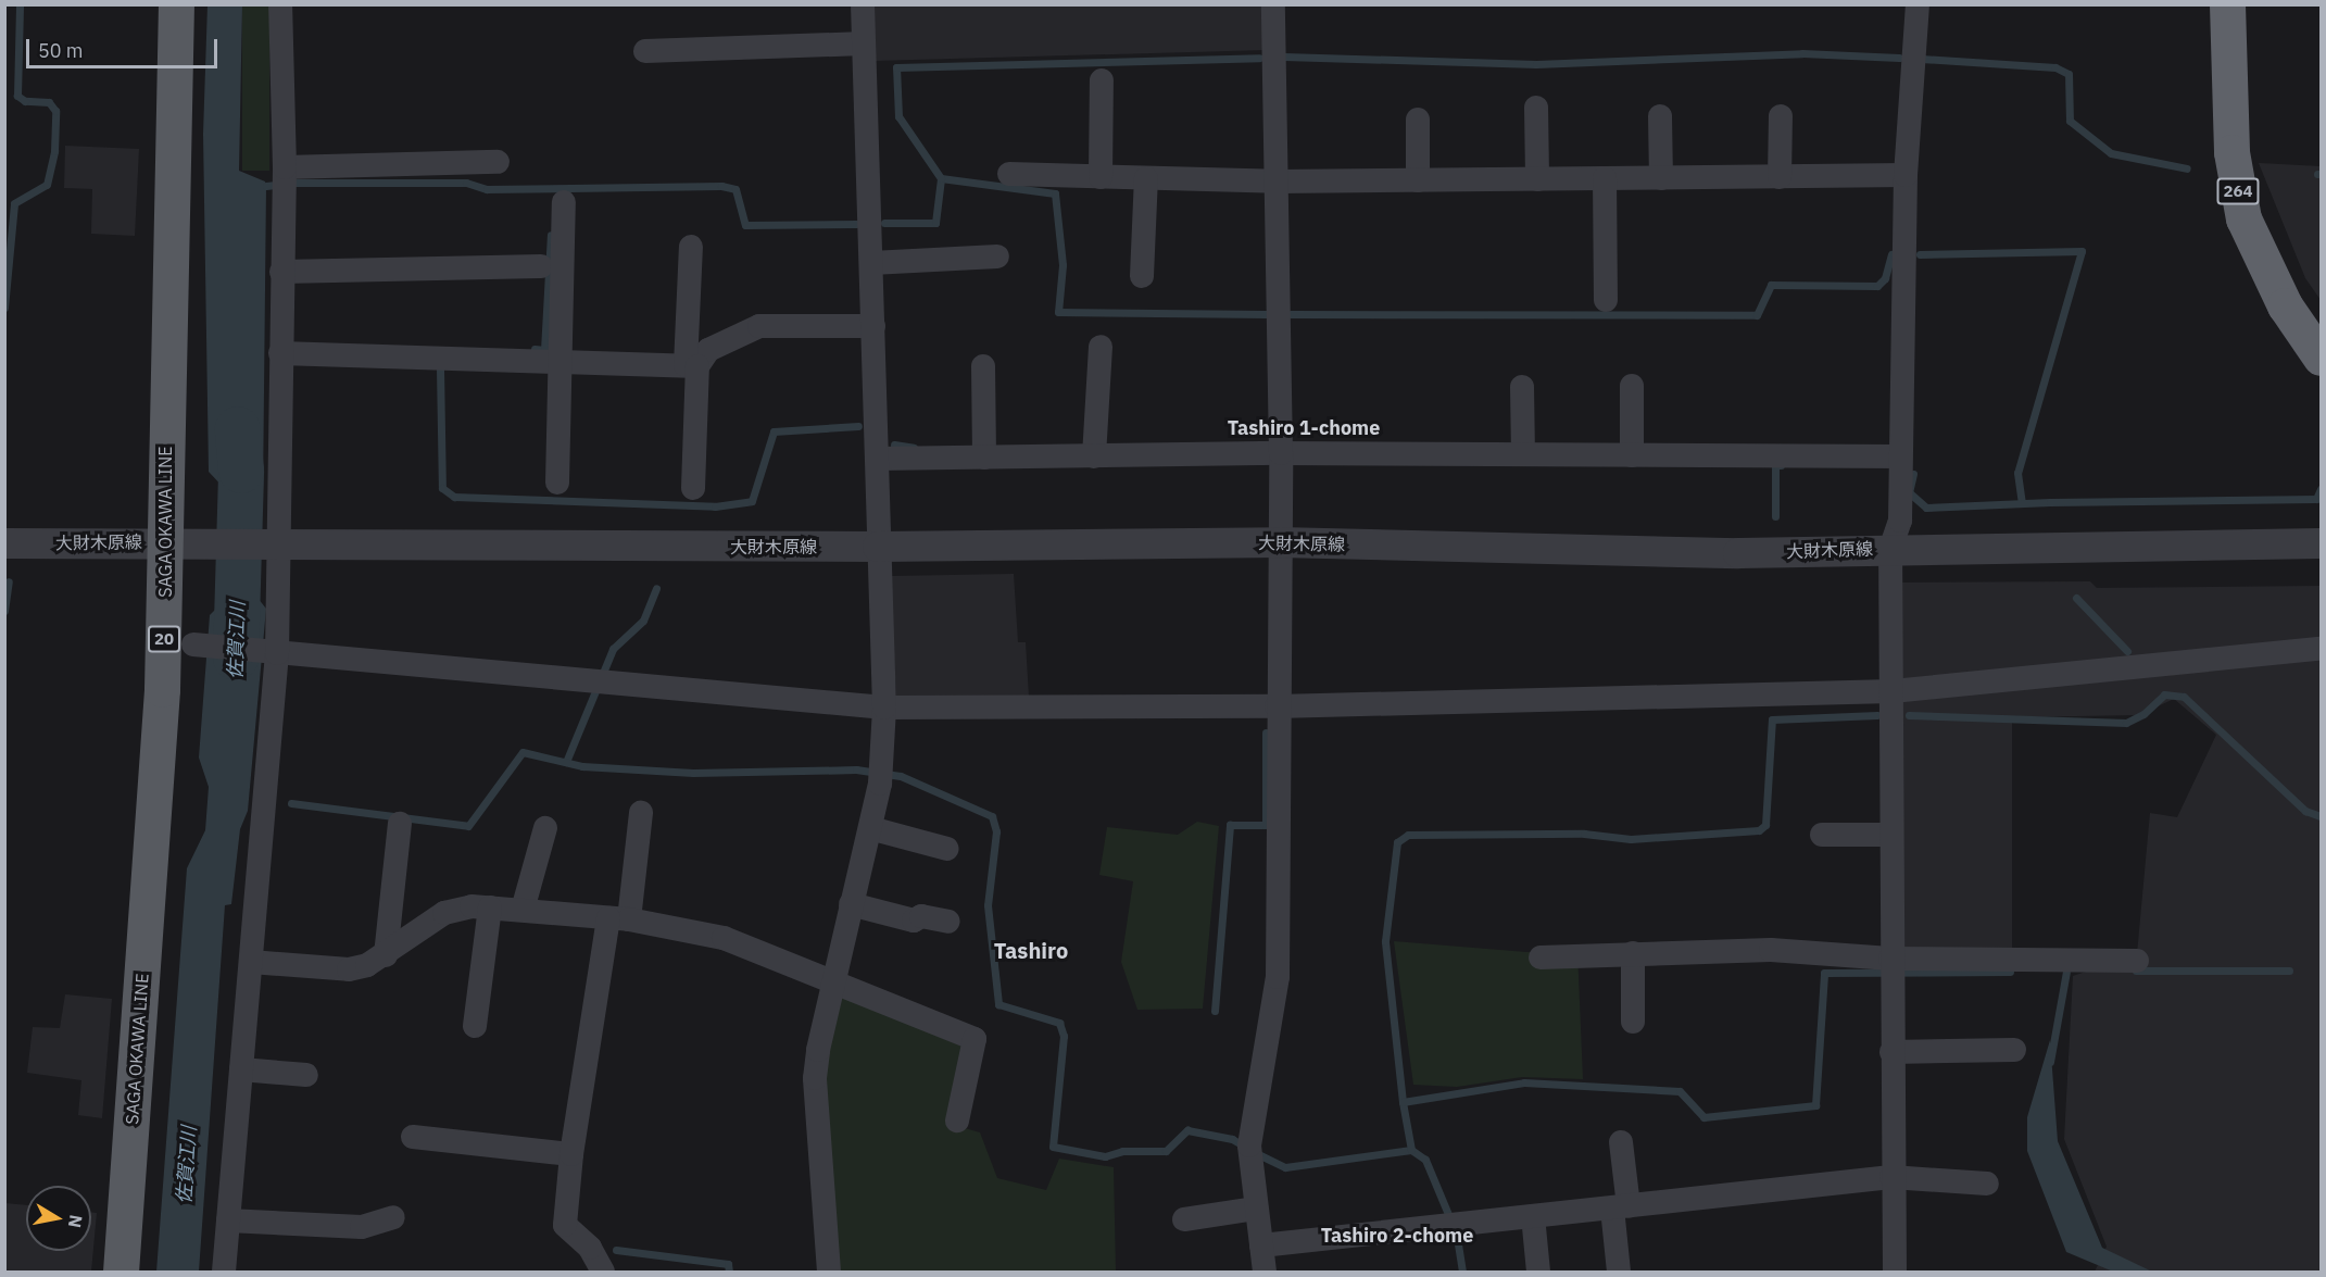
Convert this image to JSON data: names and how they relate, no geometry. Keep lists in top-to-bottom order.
{
  "streets": {
    "highway": ["264"],
    "main road": ["SAGA OKAWA LINE", "20"],
    "street": ["大財木原線"]
  },
  "crossings": [
    ["SAGA OKAWA LINE", "大財木原線"]
  ],
  "districts": ["Tashiro 1-chome", "Tashiro", "Tashiro 2-chome"],
  "water": ["佐賀江川"],
  "scale_bar": "50 m",
  "north": "right"
}
